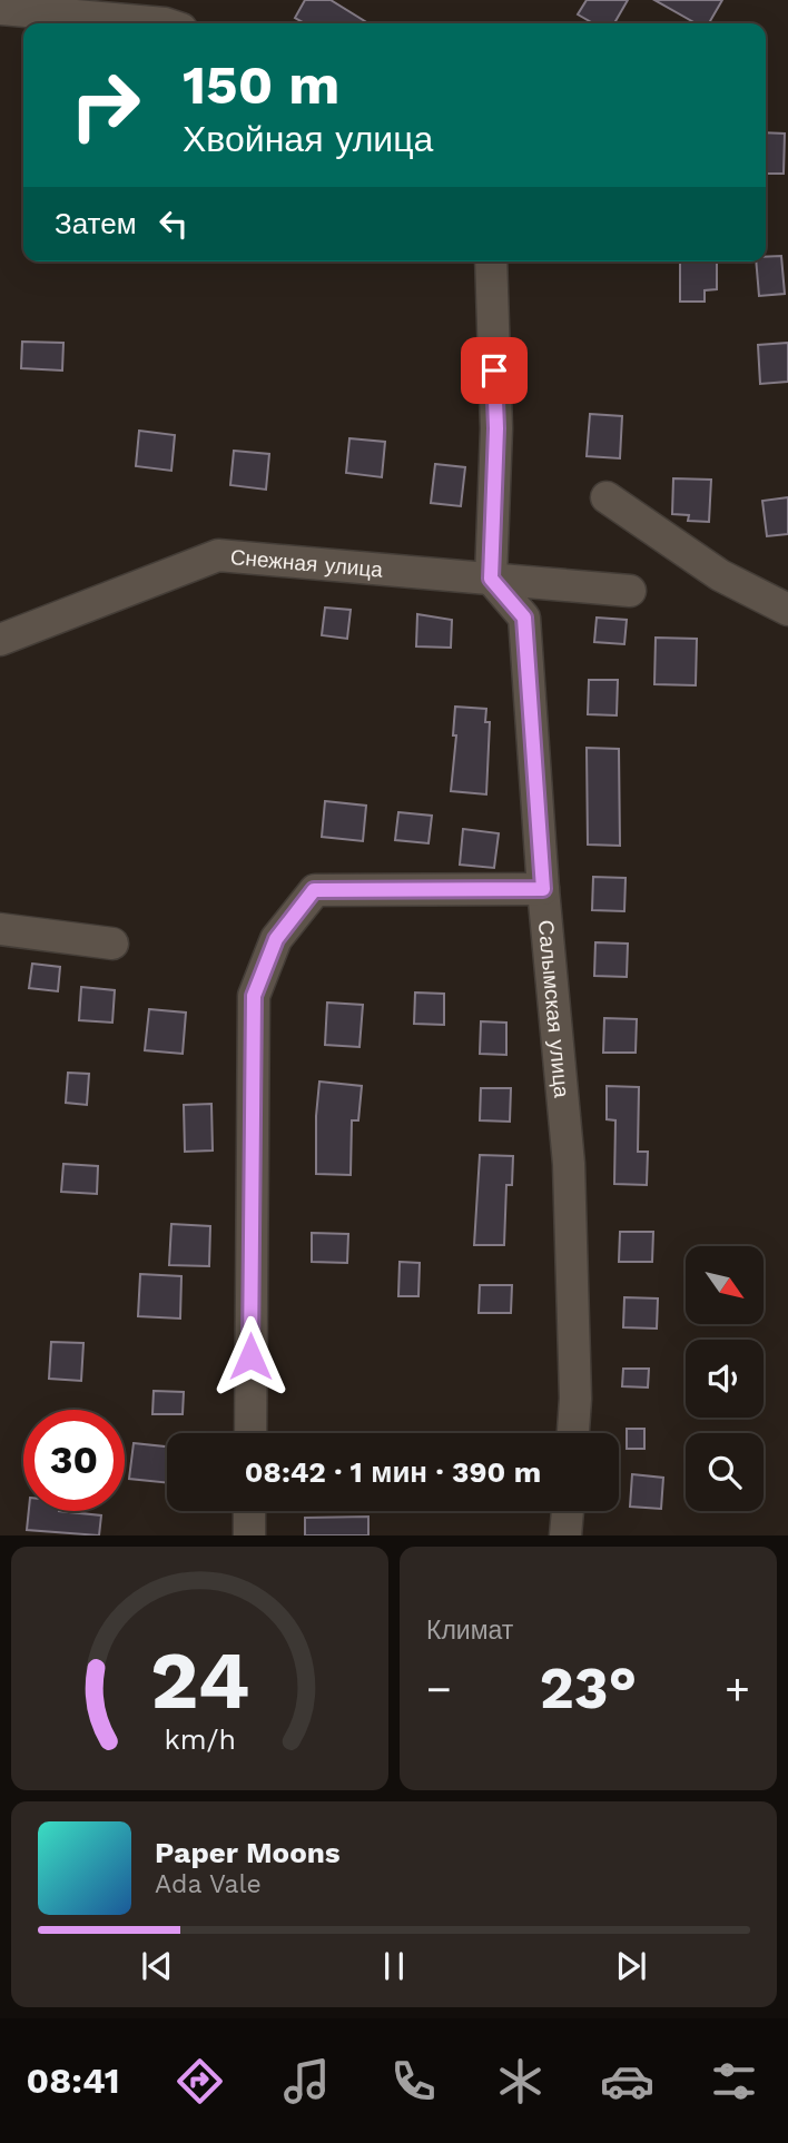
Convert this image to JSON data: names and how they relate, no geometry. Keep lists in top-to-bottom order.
{
  "streets": {
    "street": ["Снежная улица", "Салымская улица"]
  },
  "crossings": [
    ["Снежная улица", "Салымская улица"]
  ],
  "north": "bottom right",
  "page": {
    "turn": ["150 m", "Хвойная улица"],
    "then": "Затем",
    "limit": "30",
    "trip": "08:42 · 1 мин · 390 m",
    "tile": "Климат",
    "heat": ["−", "23°", "+"],
    "song": ["Paper Moons", "Ada Vale"],
    "tabs": "08:41",
    "gauge": ["24", "km/h"]
  }
}
